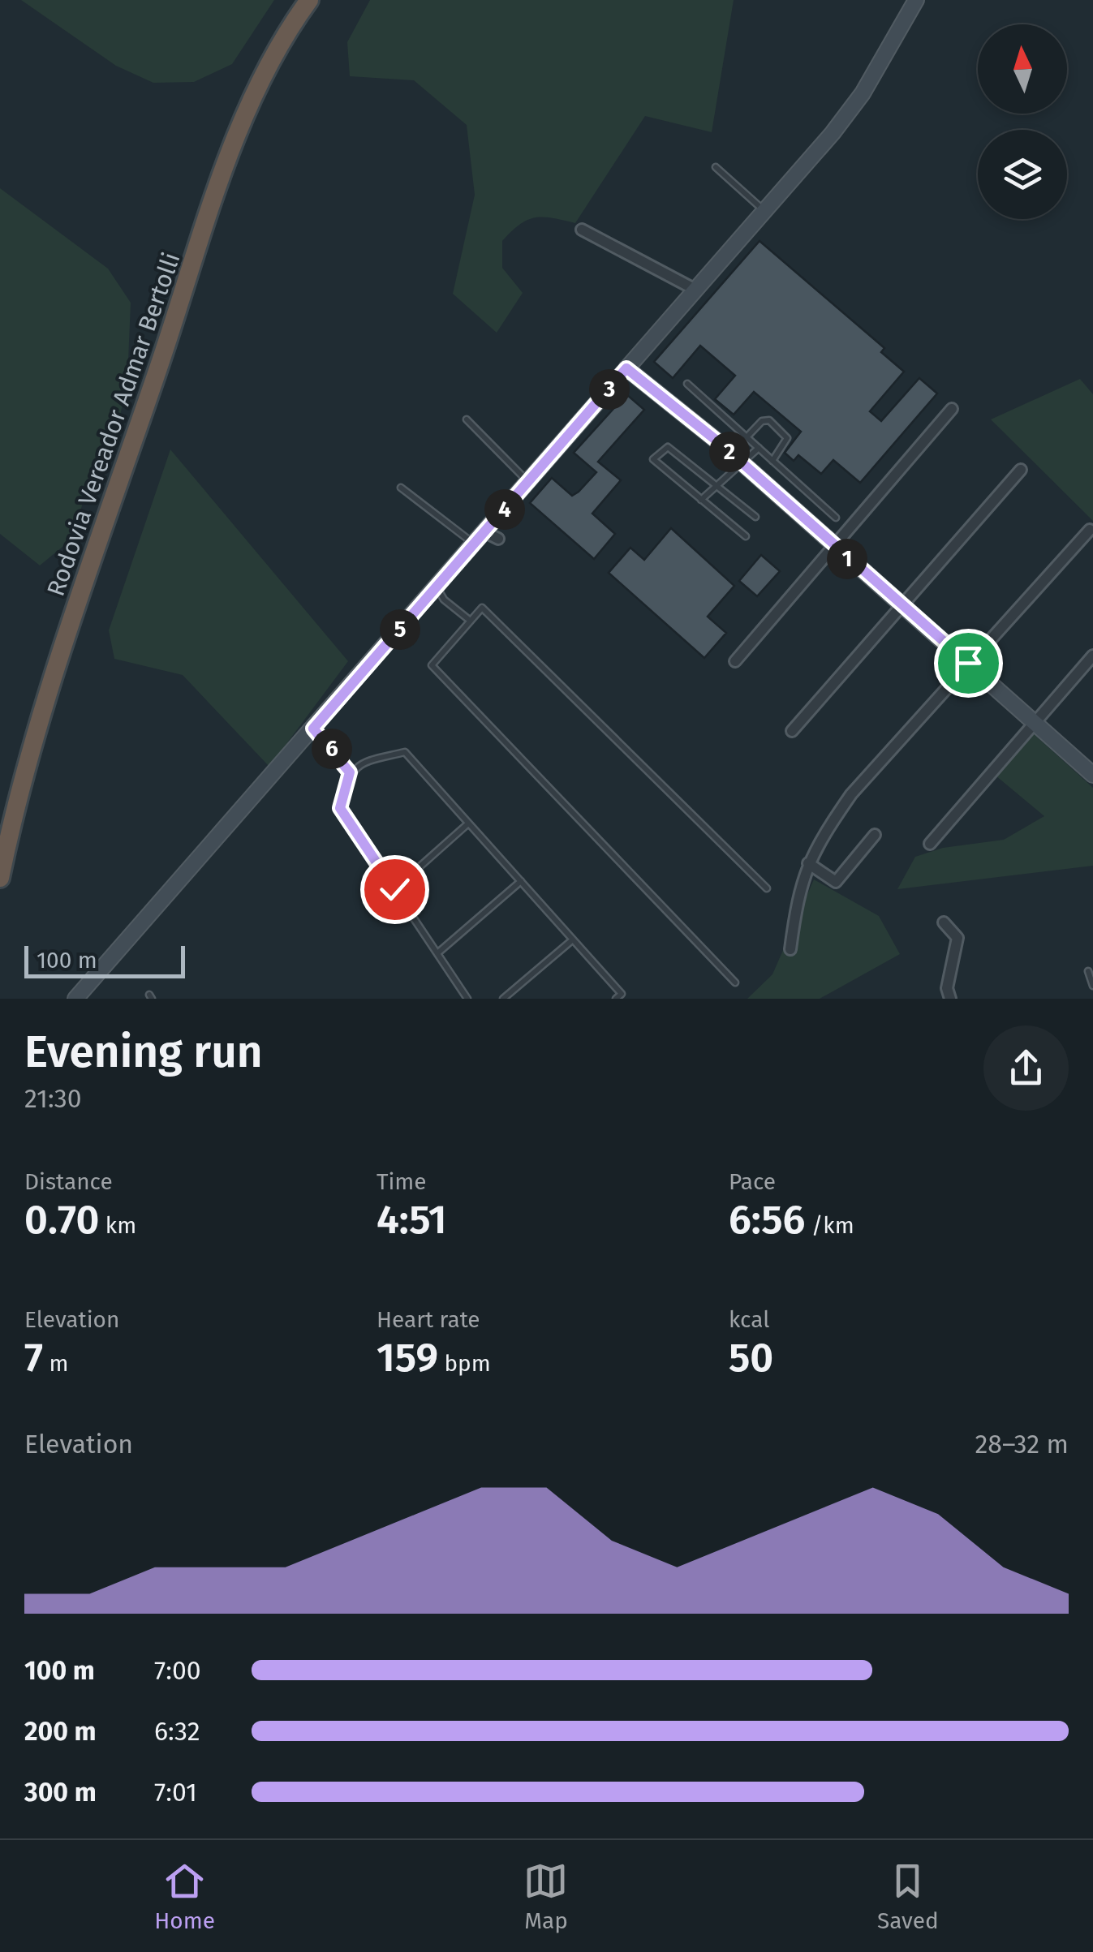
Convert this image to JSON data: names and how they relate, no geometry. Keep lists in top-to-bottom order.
{
  "streets": {
    "highway": ["Rodovia Vereador Admar Bertolli"]
  },
  "scale_bar": "100 m",
  "north": "top",
  "page": {
    "pins": [
      "3",
      "2",
      "4",
      "1",
      "5",
      "6"
    ],
    "scale": "100 m",
    "heading": ["Evening run", "21:30"],
    "stats": [
      ["Distance", "0.70 km"],
      ["Time", "4:51"],
      ["Pace", "6:56 /km"],
      ["Elevation", "7 m"],
      ["Heart rate", "159 bpm"],
      ["kcal", "50"]
    ],
    "chart": ["Elevation", "28–32 m"],
    "list": [
      {
        "name": "100 m",
        "note": "7:00"
      },
      {
        "name": "200 m",
        "note": "6:32"
      },
      {
        "name": "300 m",
        "note": "7:01"
      }
    ],
    "tabs": ["Home", "Map", "Saved"]
  }
}
